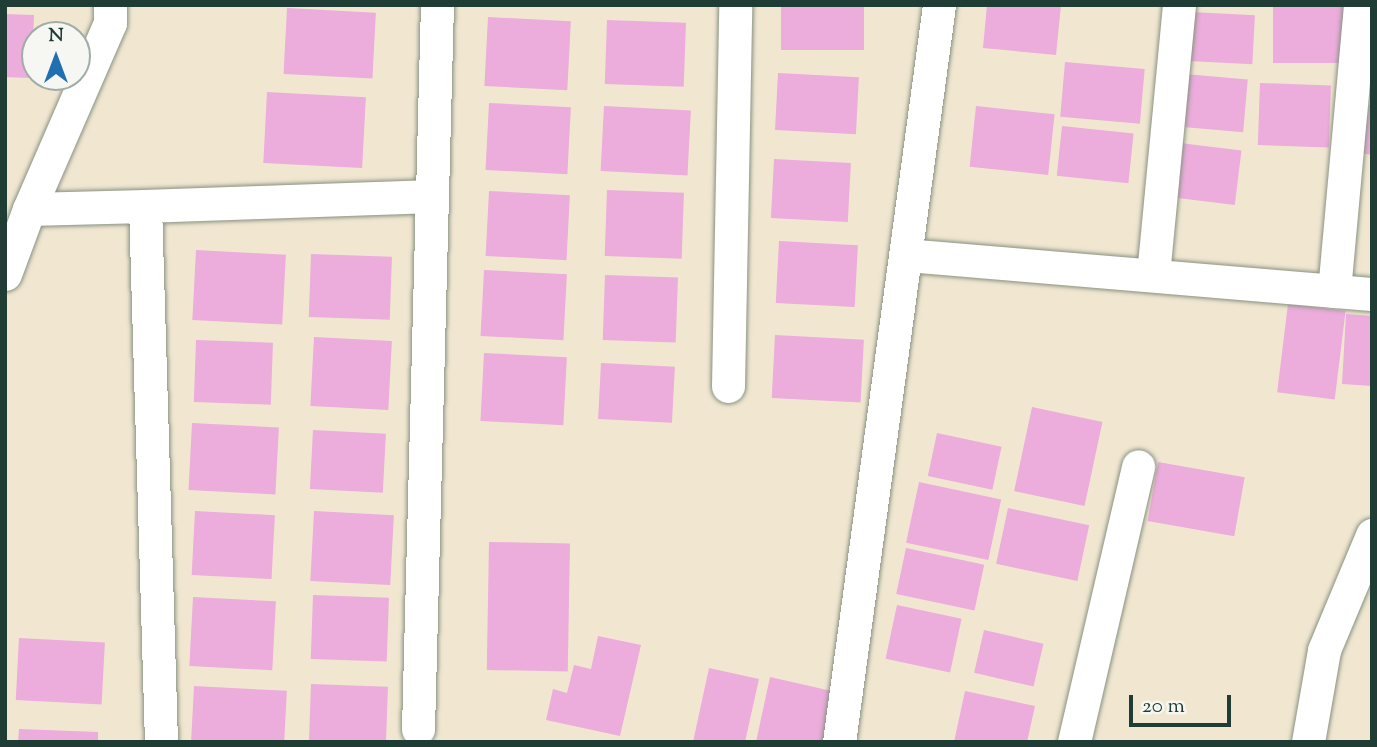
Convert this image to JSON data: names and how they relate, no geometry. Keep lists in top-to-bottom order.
{
  "scale_bar": "20 m",
  "north": "top"
}
